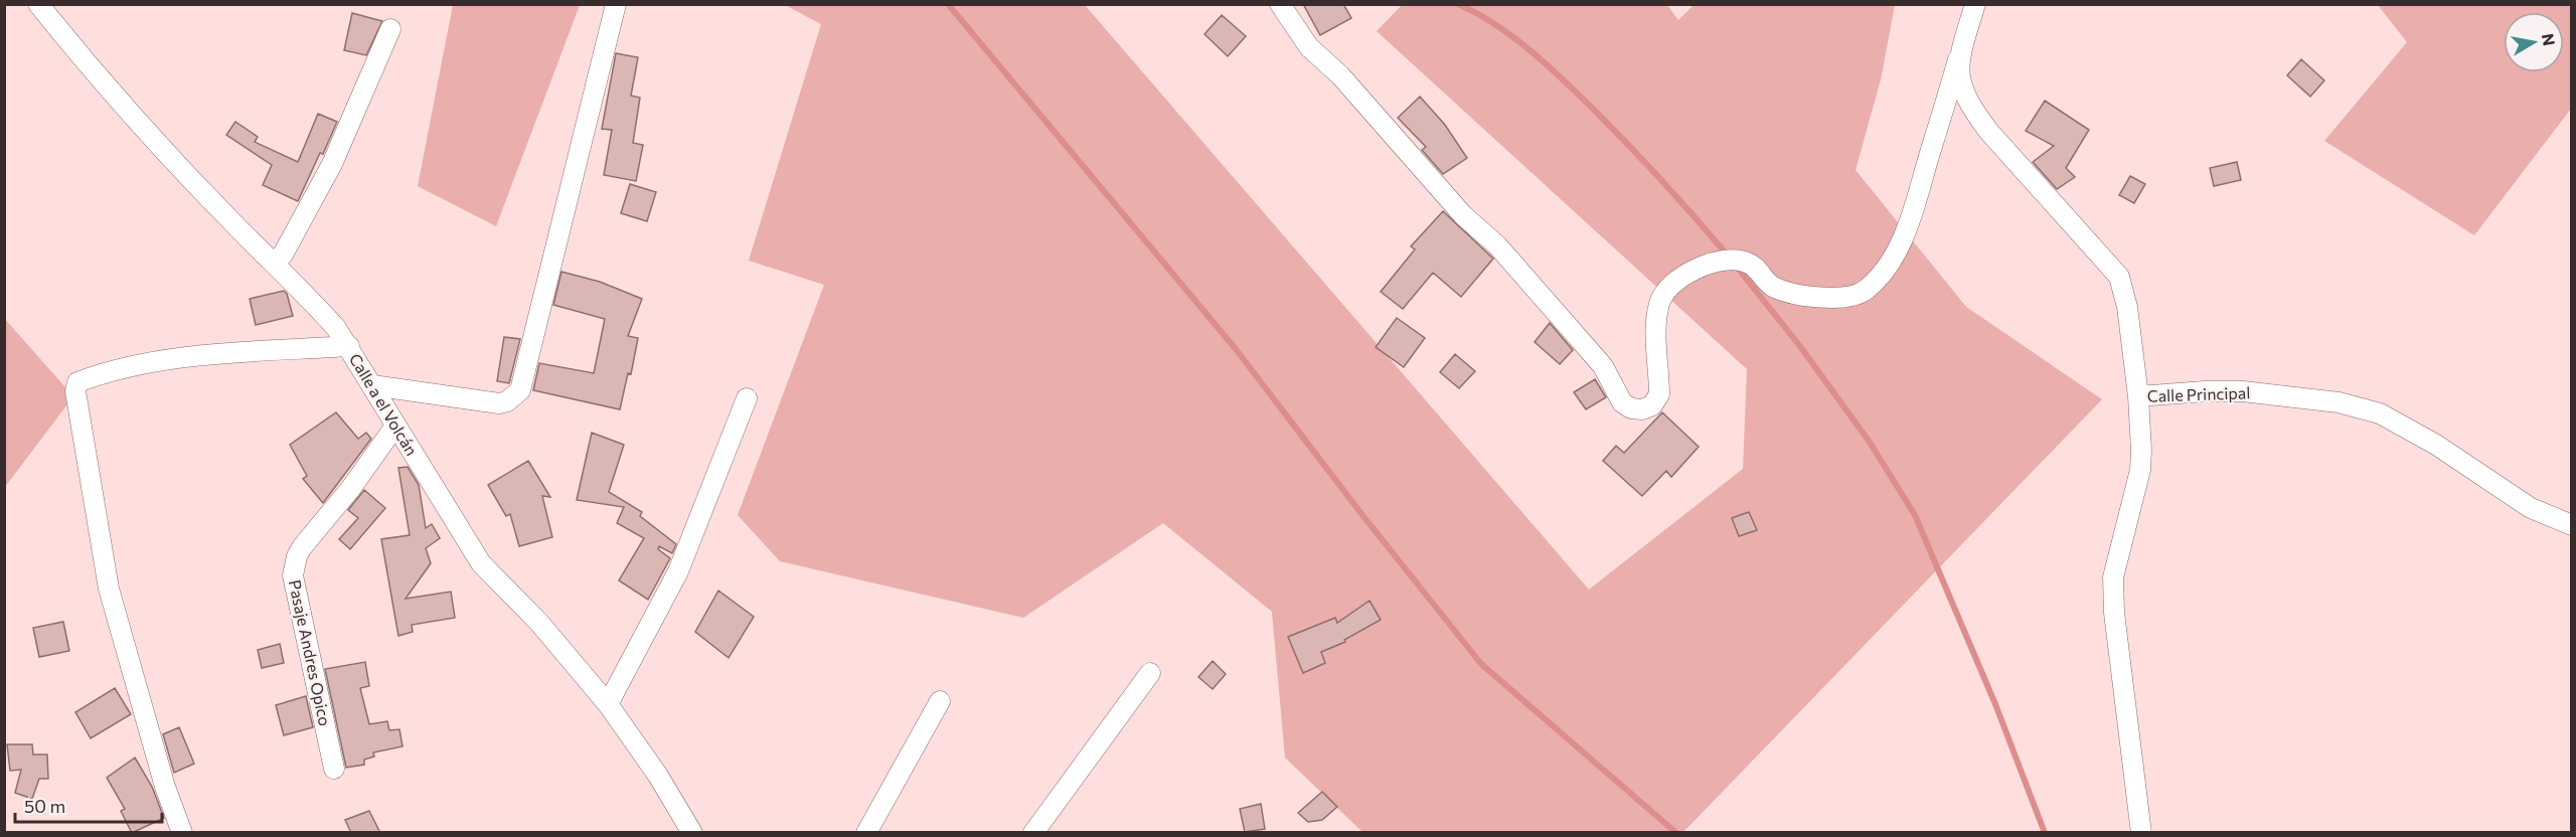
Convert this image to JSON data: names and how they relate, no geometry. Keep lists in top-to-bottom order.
{
  "streets": {
    "street": ["Calle Principal", "Calle a el Volcán", "Pasaje Andres Opico"]
  },
  "crossings": [
    ["Calle a el Volcán", "Pasaje Andres Opico"]
  ],
  "scale_bar": "50 m",
  "north": "right"
}
